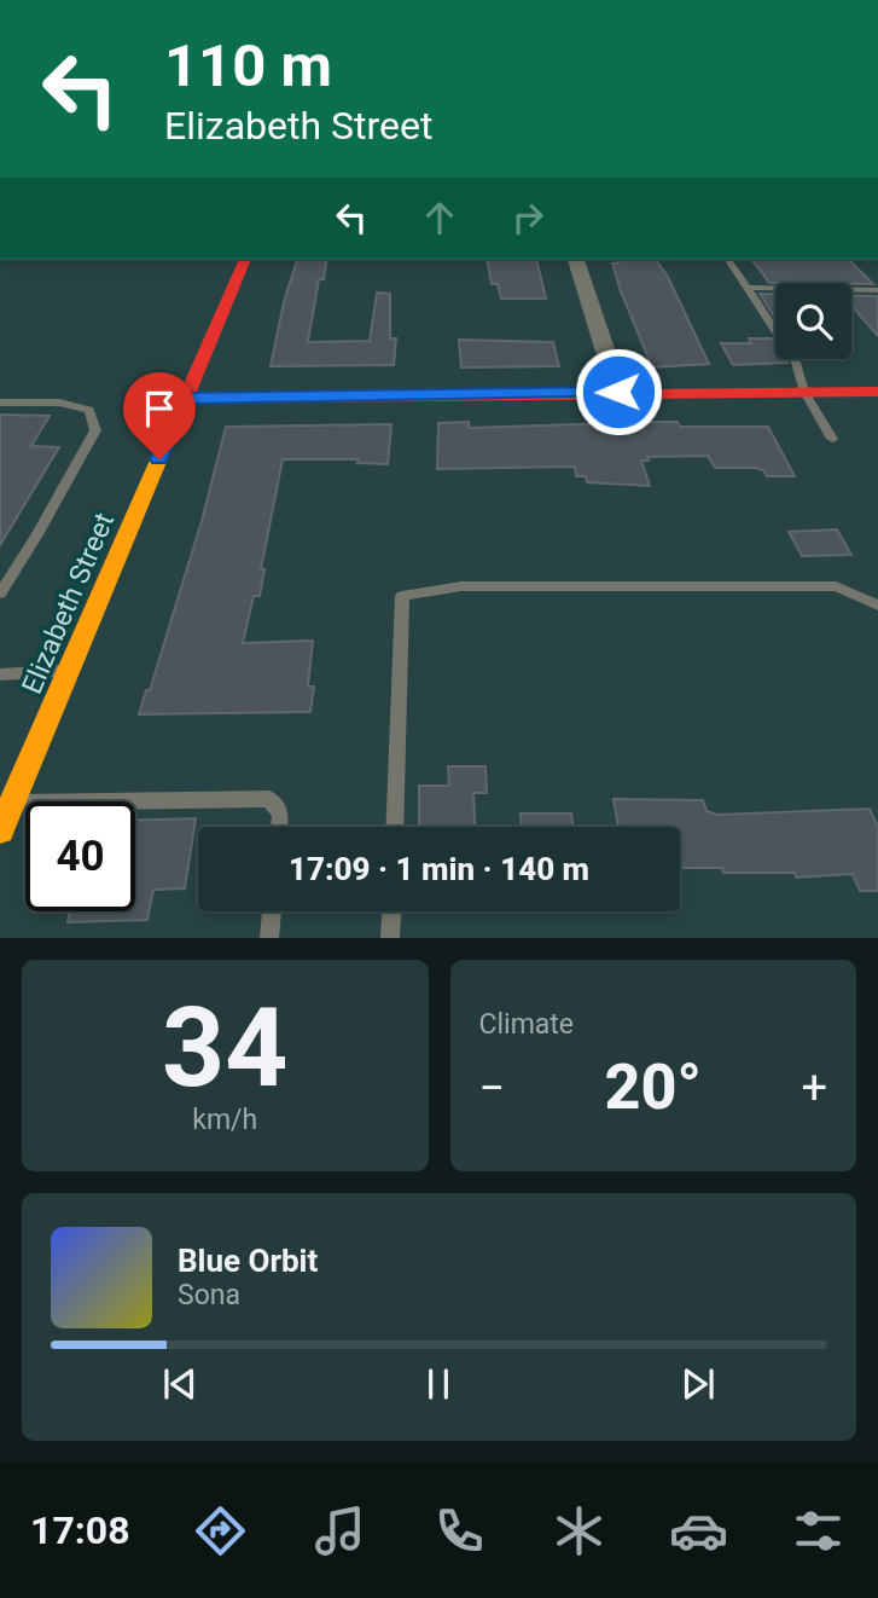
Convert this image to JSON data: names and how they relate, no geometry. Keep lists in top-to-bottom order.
{
  "streets": {
    "street": ["Elizabeth Street"]
  },
  "page": {
    "turn": ["110 m", "Elizabeth Street"],
    "limit": "40",
    "trip": "17:09 · 1 min · 140 m",
    "tile": [
      ["34", "km/h"],
      "Climate"
    ],
    "heat": ["−", "20°", "+"],
    "song": ["Blue Orbit", "Sona"],
    "tabs": "17:08"
  }
}
